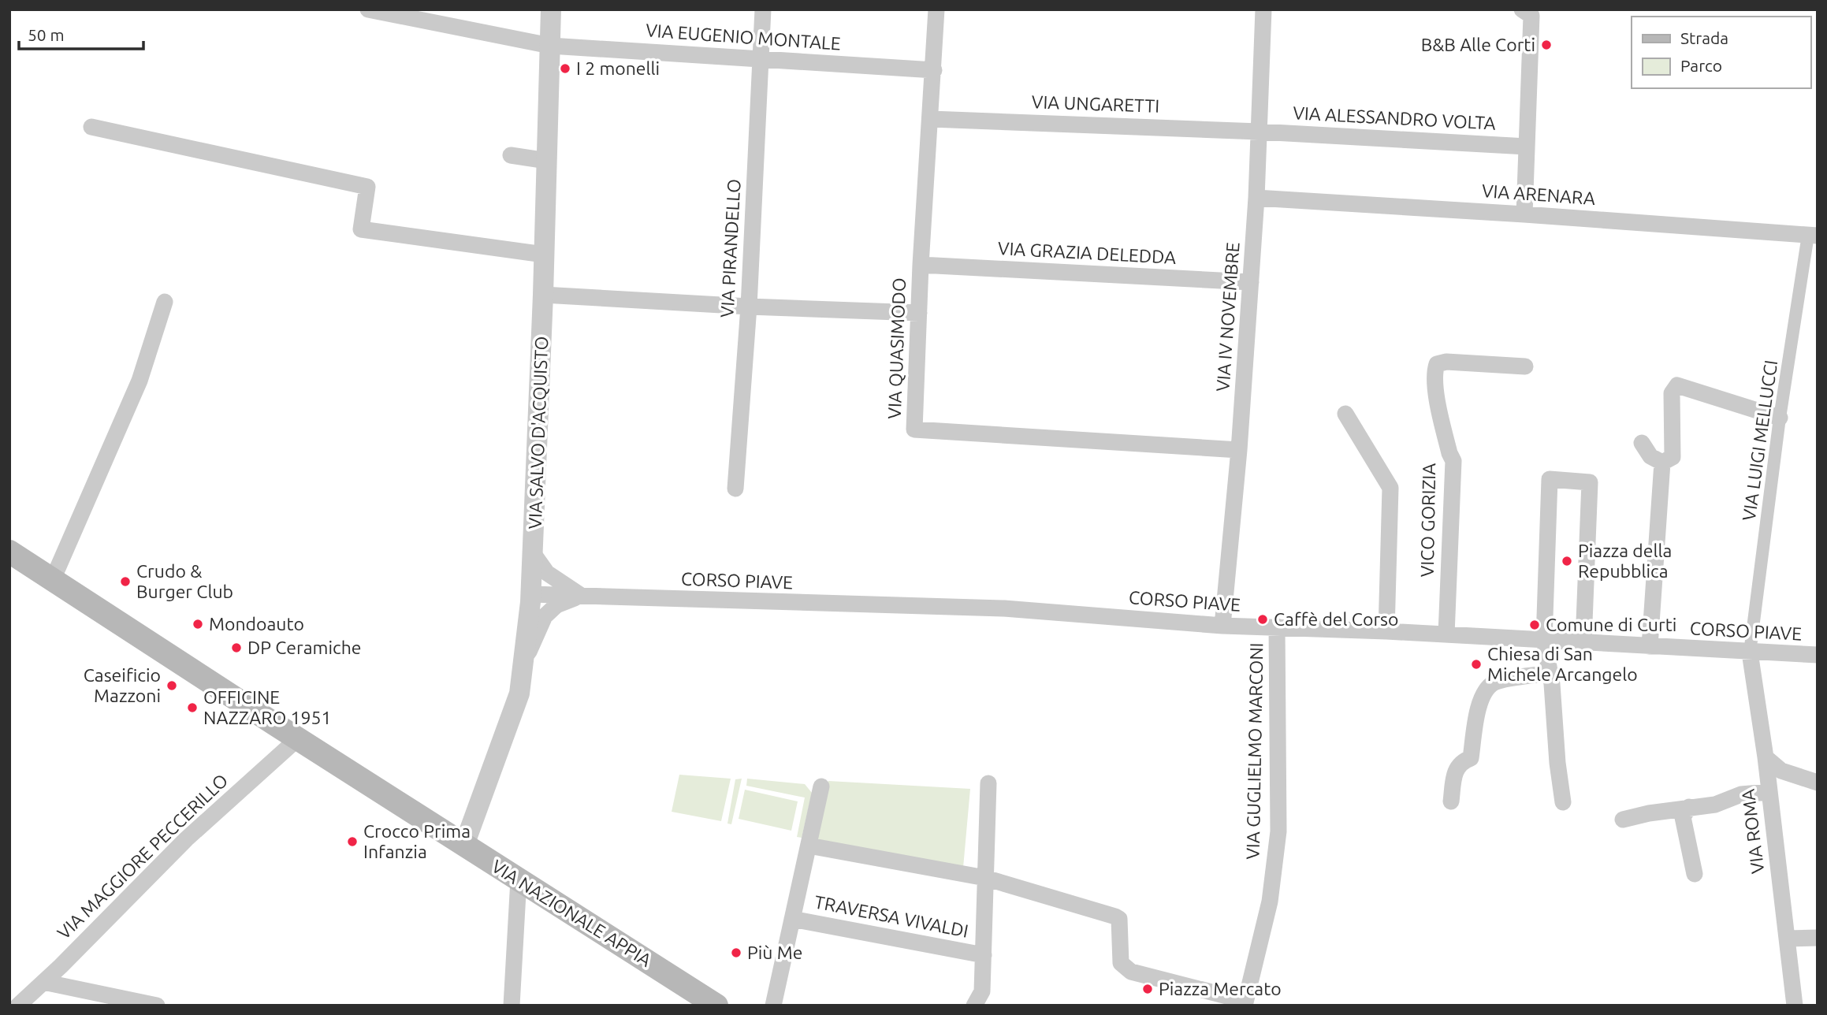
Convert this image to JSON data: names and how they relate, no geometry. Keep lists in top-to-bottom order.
{
  "streets": {
    "main road": ["VIA NAZIONALE APPIA"],
    "street": [
      "VIA EUGENIO MONTALE",
      "VIA UNGARETTI",
      "VIA ALESSANDRO VOLTA",
      "VIA ARENARA",
      "VIA PIRANDELLO",
      "VIA GRAZIA DELEDDA",
      "VIA IV NOVEMBRE",
      "VIA QUASIMODO",
      "VIA SALVO D'ACQUISTO",
      "VIA LUIGI MELLUCCI",
      "VICO GORIZIA",
      "CORSO PIAVE",
      "VIA GUGLIELMO MARCONI",
      "VIA ROMA",
      "VIA MAGGIORE PECCERILLO",
      "TRAVERSA VIVALDI"
    ]
  },
  "crossings": [
    ["VIA EUGENIO MONTALE", "VIA PIRANDELLO"],
    ["VIA EUGENIO MONTALE", "VIA QUASIMODO"],
    ["VIA EUGENIO MONTALE", "VIA SALVO D'ACQUISTO"],
    ["VIA UNGARETTI", "VIA ALESSANDRO VOLTA"],
    ["VIA UNGARETTI", "VIA IV NOVEMBRE"],
    ["VIA UNGARETTI", "VIA QUASIMODO"],
    ["VIA ALESSANDRO VOLTA", "VIA IV NOVEMBRE"],
    ["VIA ARENARA", "VIA IV NOVEMBRE"],
    ["VIA ARENARA", "VIA LUIGI MELLUCCI"],
    ["VIA GRAZIA DELEDDA", "VIA IV NOVEMBRE"],
    ["VIA GRAZIA DELEDDA", "VIA QUASIMODO"],
    ["VIA IV NOVEMBRE", "VIA QUASIMODO"],
    ["VIA IV NOVEMBRE", "CORSO PIAVE"],
    ["VIA SALVO D'ACQUISTO", "CORSO PIAVE"],
    ["VIA SALVO D'ACQUISTO", "VIA NAZIONALE APPIA"],
    ["VIA LUIGI MELLUCCI", "CORSO PIAVE"],
    ["VIA LUIGI MELLUCCI", "VIA ROMA"],
    ["VICO GORIZIA", "CORSO PIAVE"],
    ["CORSO PIAVE", "VIA GUGLIELMO MARCONI"],
    ["CORSO PIAVE", "VIA ROMA"],
    ["VIA MAGGIORE PECCERILLO", "VIA NAZIONALE APPIA"]
  ],
  "places": [
    "B&B Alle Corti",
    "I 2 monelli",
    "Piazza della Repubblica",
    "Crudo & Burger Club",
    "Caffè del Corso",
    "Mondoauto",
    "Comune di Curti",
    "DP Ceramiche",
    "Chiesa di San Michele Arcangelo",
    "Caseificio Mazzoni",
    "OFFICINE NAZZARO 1951",
    "Crocco Prima Infanzia",
    "Più Me",
    "Piazza Mercato"
  ],
  "legend": ["Strada", "Parco"],
  "scale_bar": "50 m"
}
